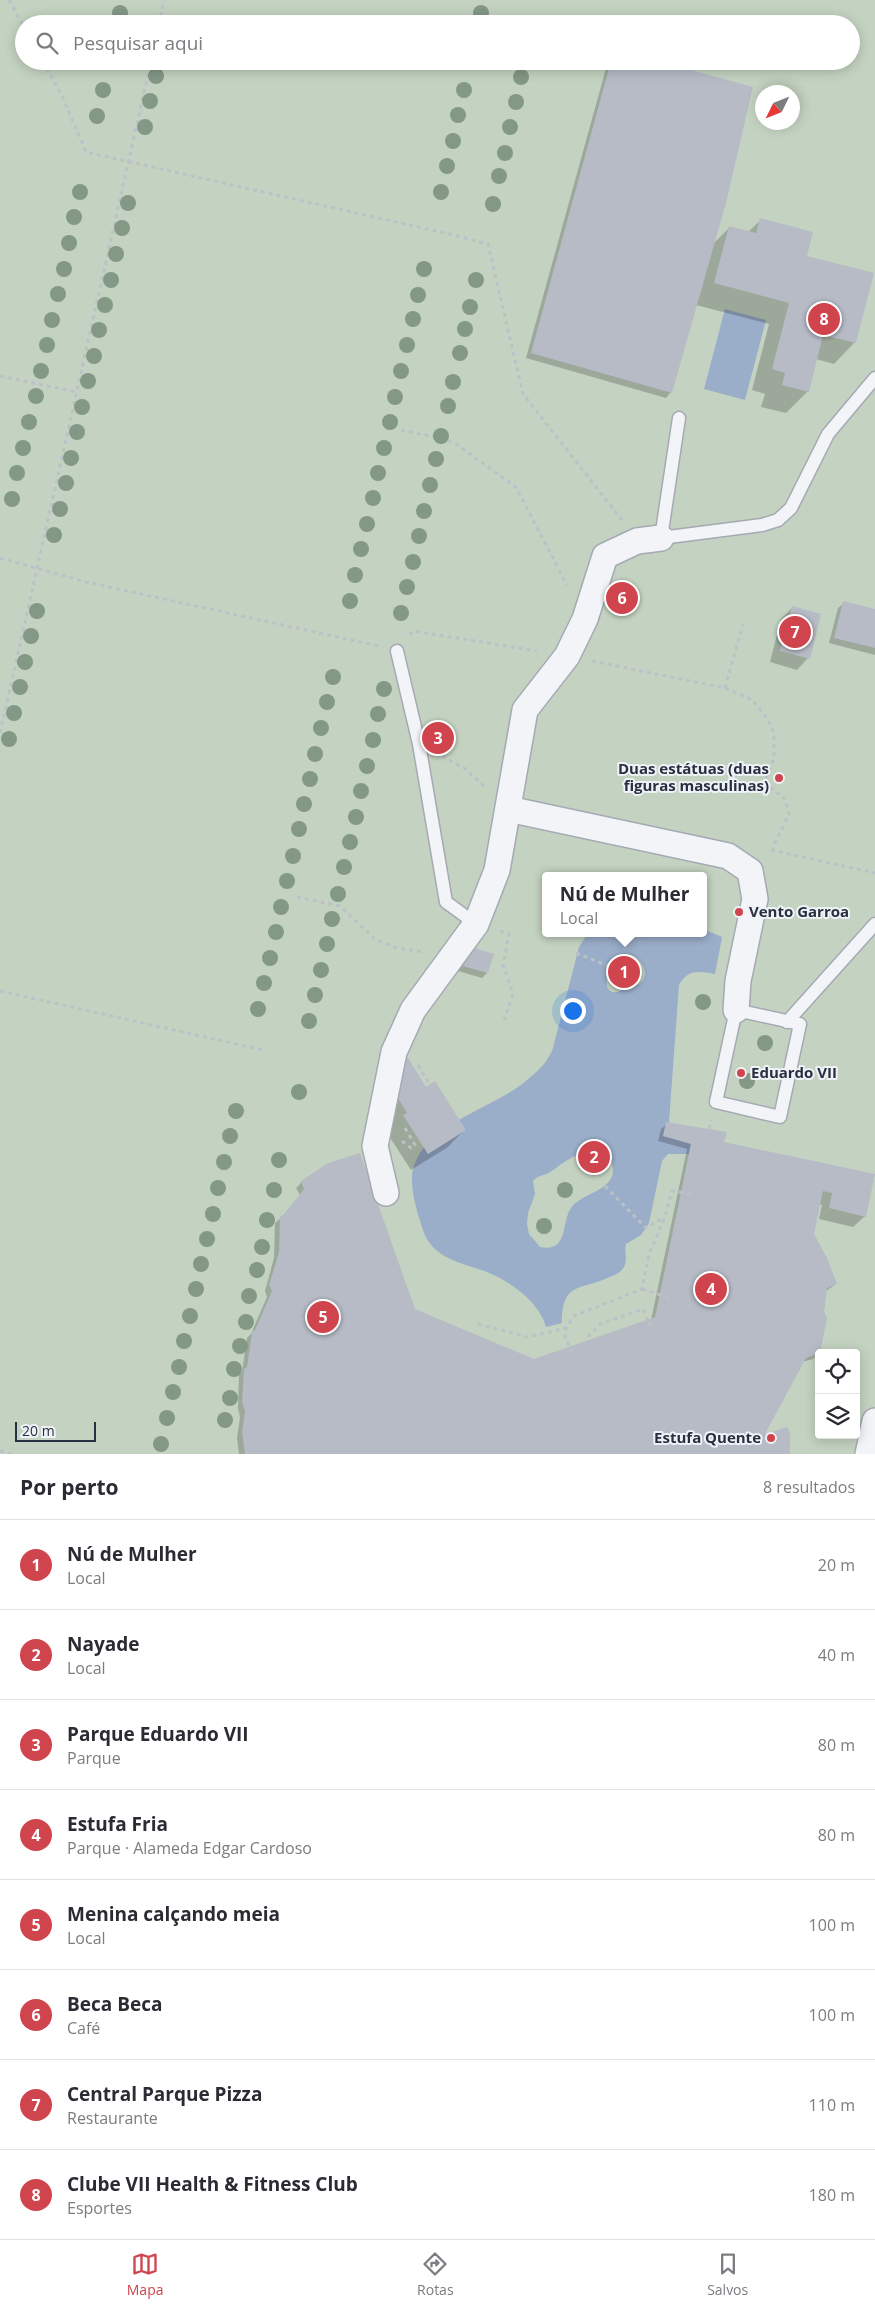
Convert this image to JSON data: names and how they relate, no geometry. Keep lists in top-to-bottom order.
{
  "places": [
    "Duas estátuas (duas figuras masculinas)",
    "Vento Garroa",
    "Eduardo VII",
    "Estufa Quente"
  ],
  "scale_bar": "20 m",
  "north": "bottom left",
  "page": {
    "search": "Pesquisar aqui",
    "pins": [
      "8",
      "6",
      "7",
      "3",
      "1",
      "2",
      "4",
      "5"
    ],
    "popup": ["Nú de Mulher", "Local"],
    "scale": "20 m",
    "heading": ["Por perto", "8 resultados"],
    "list": [
      {
        "mark": "1",
        "name": "Nú de Mulher",
        "note": "Local",
        "value": "20 m"
      },
      {
        "mark": "2",
        "name": "Nayade",
        "note": "Local",
        "value": "40 m"
      },
      {
        "mark": "3",
        "name": "Parque Eduardo VII",
        "note": "Parque",
        "value": "80 m"
      },
      {
        "mark": "4",
        "name": "Estufa Fria",
        "note": "Parque · Alameda Edgar Cardoso",
        "value": "80 m"
      },
      {
        "mark": "5",
        "name": "Menina calçando meia",
        "note": "Local",
        "value": "100 m"
      },
      {
        "mark": "6",
        "name": "Beca Beca",
        "note": "Café",
        "value": "100 m"
      },
      {
        "mark": "7",
        "name": "Central Parque Pizza",
        "note": "Restaurante",
        "value": "110 m"
      },
      {
        "mark": "8",
        "name": "Clube VII Health & Fitness Club",
        "note": "Esportes",
        "value": "180 m"
      }
    ],
    "nav": ["Mapa", "Rotas", "Salvos"]
  }
}
